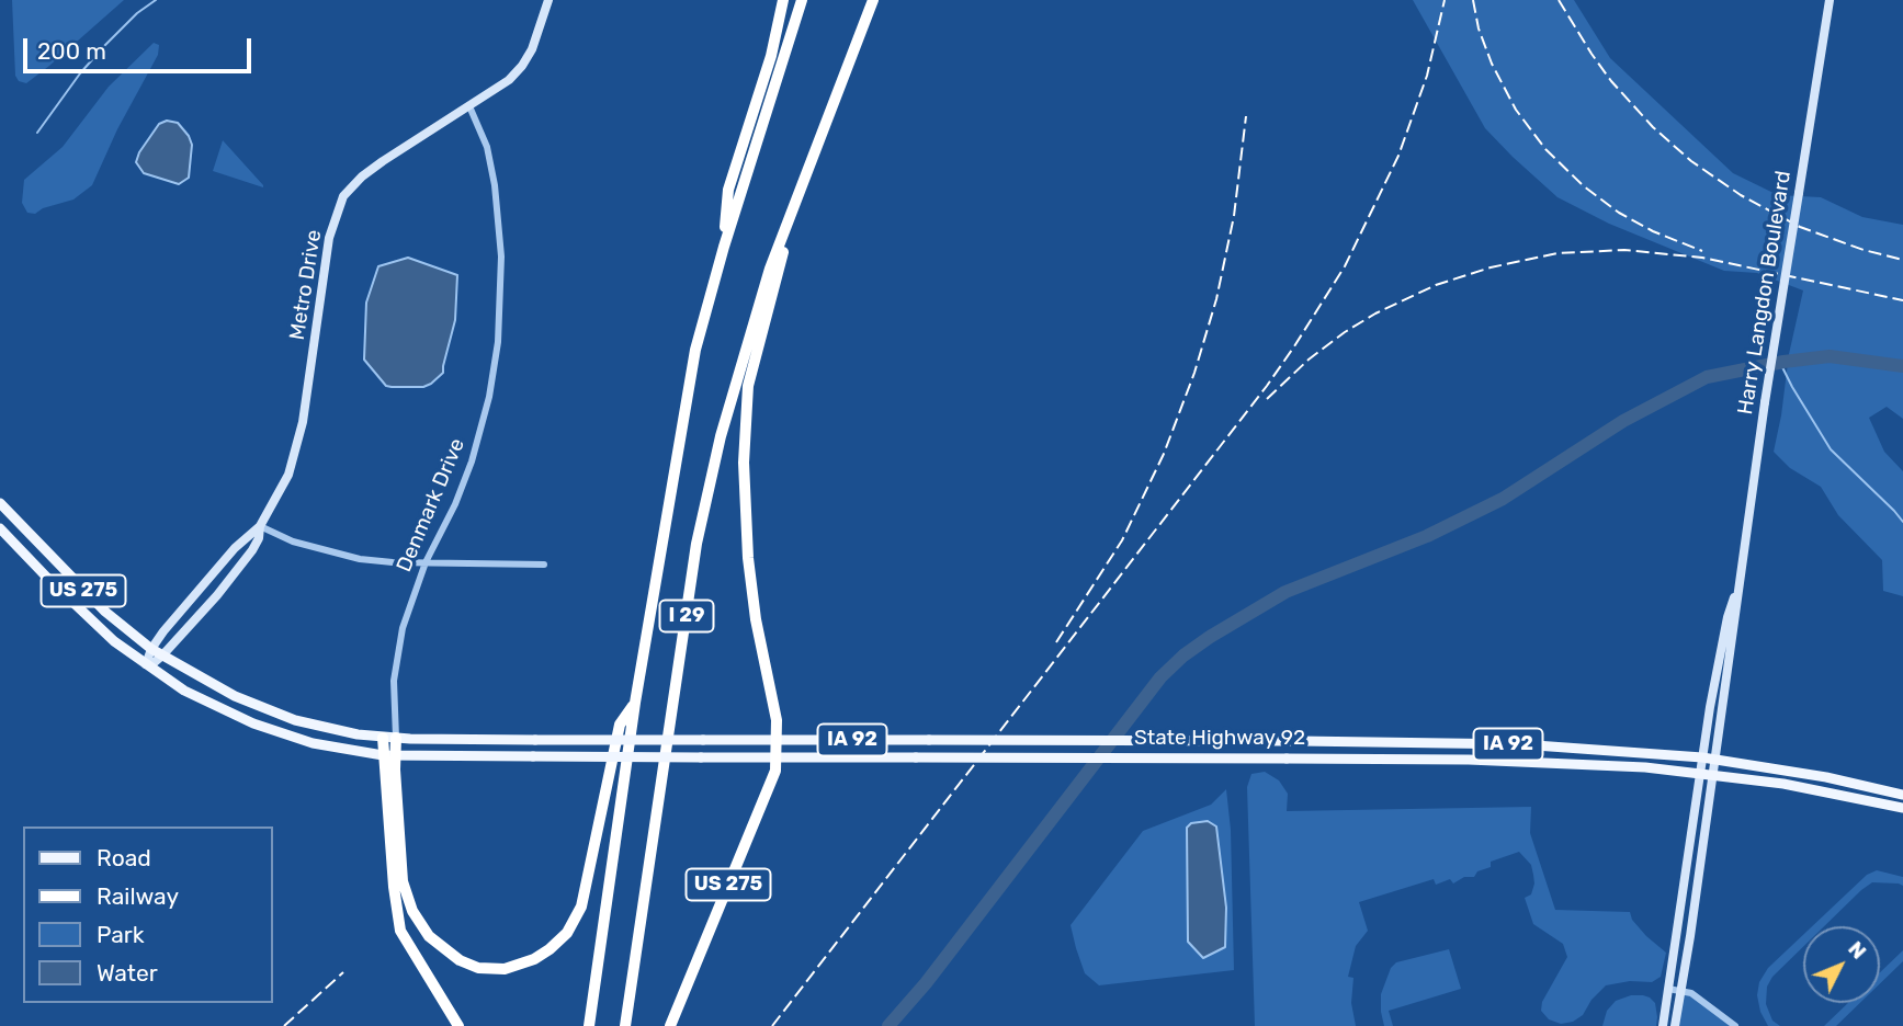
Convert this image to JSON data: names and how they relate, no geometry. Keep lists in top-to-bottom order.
{
  "streets": {
    "highway": ["US 275", "I 29"],
    "main road": [
      "Metro Drive",
      "Harry Langdon Boulevard",
      "State Highway 92",
      "IA 92"
    ],
    "street": ["Denmark Drive"]
  },
  "crossings": [
    ["Metro Drive", "Denmark Drive"],
    ["Metro Drive", "US 275"],
    ["Harry Langdon Boulevard", "State Highway 92"],
    ["Denmark Drive", "US 275"],
    ["Denmark Drive", "State Highway 92"],
    ["US 275", "State Highway 92"],
    ["US 275", "IA 92"],
    ["State Highway 92", "IA 92"]
  ],
  "legend": [
    "Road",
    "Railway",
    "Park",
    "Water"
  ],
  "scale_bar": "200 m",
  "north": "top right"
}
